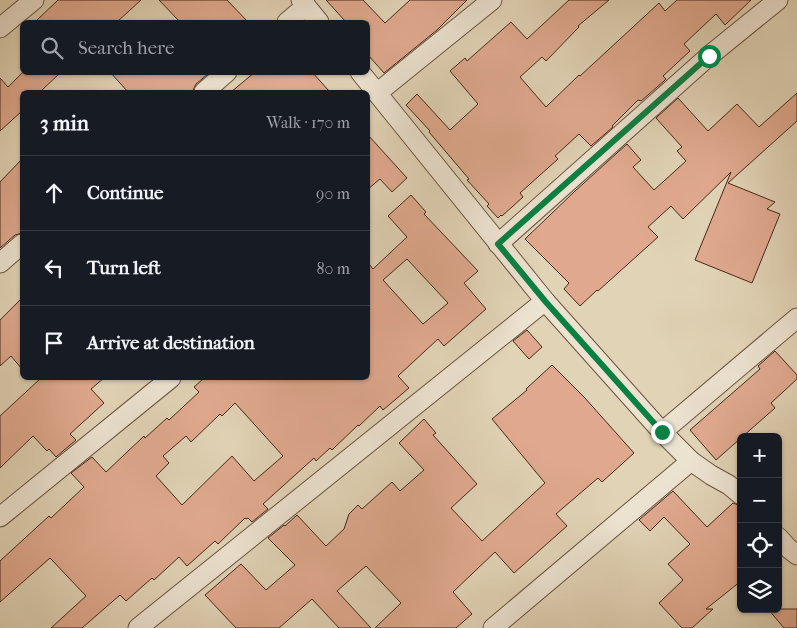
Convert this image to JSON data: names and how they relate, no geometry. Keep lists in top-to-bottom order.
{
  "page": {
    "search": "Search here",
    "heading": ["3 min", "Walk · 170 m"],
    "list": [
      ["Continue", "90 m"],
      ["Turn left", "80 m"],
      "Arrive at destination"
    ],
    "map_buttons": ["+", "−"]
  }
}
